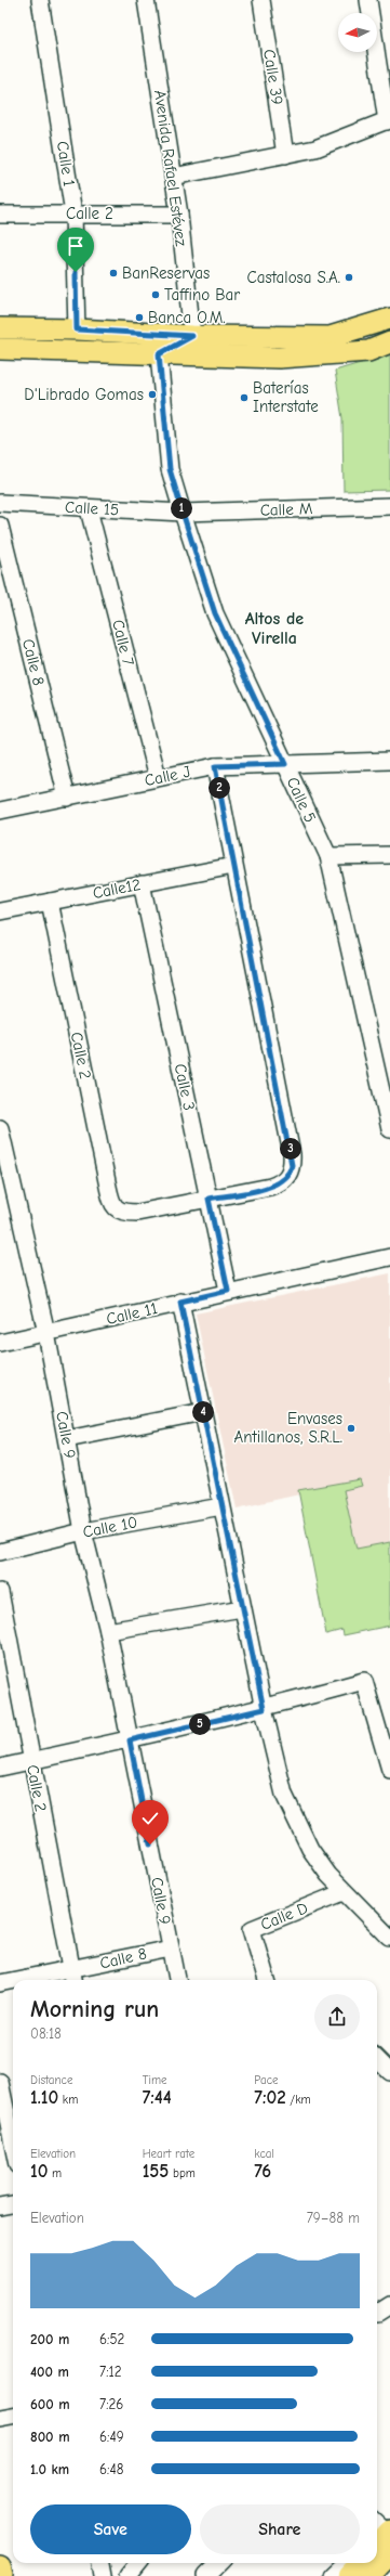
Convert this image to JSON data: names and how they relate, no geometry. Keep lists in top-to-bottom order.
{
  "streets": {
    "street": [
      "Calle 39",
      "Calle 1",
      "Avenida Rafael Estévez",
      "Calle 2",
      "Calle 15",
      "Calle M",
      "Calle 7",
      "Calle 8",
      "Calle J",
      "Calle 5",
      "Calle12",
      "Calle 3",
      "Calle 11",
      "Calle 9",
      "Calle 10",
      "Calle D"
    ]
  },
  "crossings": [
    ["Calle 1", "Calle 2"],
    ["Avenida Rafael Estévez", "Calle 2"],
    ["Calle 2", "Calle 8"],
    ["Calle 2", "Calle12"],
    ["Calle 2", "Calle 3"],
    ["Calle 15", "Calle M"],
    ["Calle 15", "Calle 7"],
    ["Calle 15", "Calle 5"],
    ["Calle M", "Calle 5"],
    ["Calle 7", "Calle J"],
    ["Calle 8", "Calle J"],
    ["Calle 8", "Calle 9"],
    ["Calle J", "Calle 5"],
    ["Calle12", "Calle 3"],
    ["Calle 3", "Calle 11"],
    ["Calle 11", "Calle 9"],
    ["Calle 9", "Calle 10"]
  ],
  "districts": ["Altos de Virella"],
  "places": [
    "BanReservas",
    "Castalosa S.A.",
    "Taffino Bar",
    "Banca O.M.",
    "D'Librado Gomas",
    "Baterías Interstate",
    "Envases Antillanos, S.R.L."
  ],
  "north": "left",
  "page": {
    "pins": [
      "1",
      "2",
      "3",
      "4",
      "5"
    ],
    "heading": ["Morning run", "08:18"],
    "stats": [
      ["Distance", "1.10 km"],
      ["Time", "7:44"],
      ["Pace", "7:02 /km"],
      ["Elevation", "10 m"],
      ["Heart rate", "155 bpm"],
      ["kcal", "76"]
    ],
    "chart": ["Elevation", "79–88 m"],
    "list": [
      {
        "name": "200 m",
        "note": "6:52"
      },
      {
        "name": "400 m",
        "note": "7:12"
      },
      {
        "name": "600 m",
        "note": "7:26"
      },
      {
        "name": "800 m",
        "note": "6:49"
      },
      {
        "name": "1.0 km",
        "note": "6:48"
      }
    ],
    "buttons": ["Save", "Share"]
  }
}
